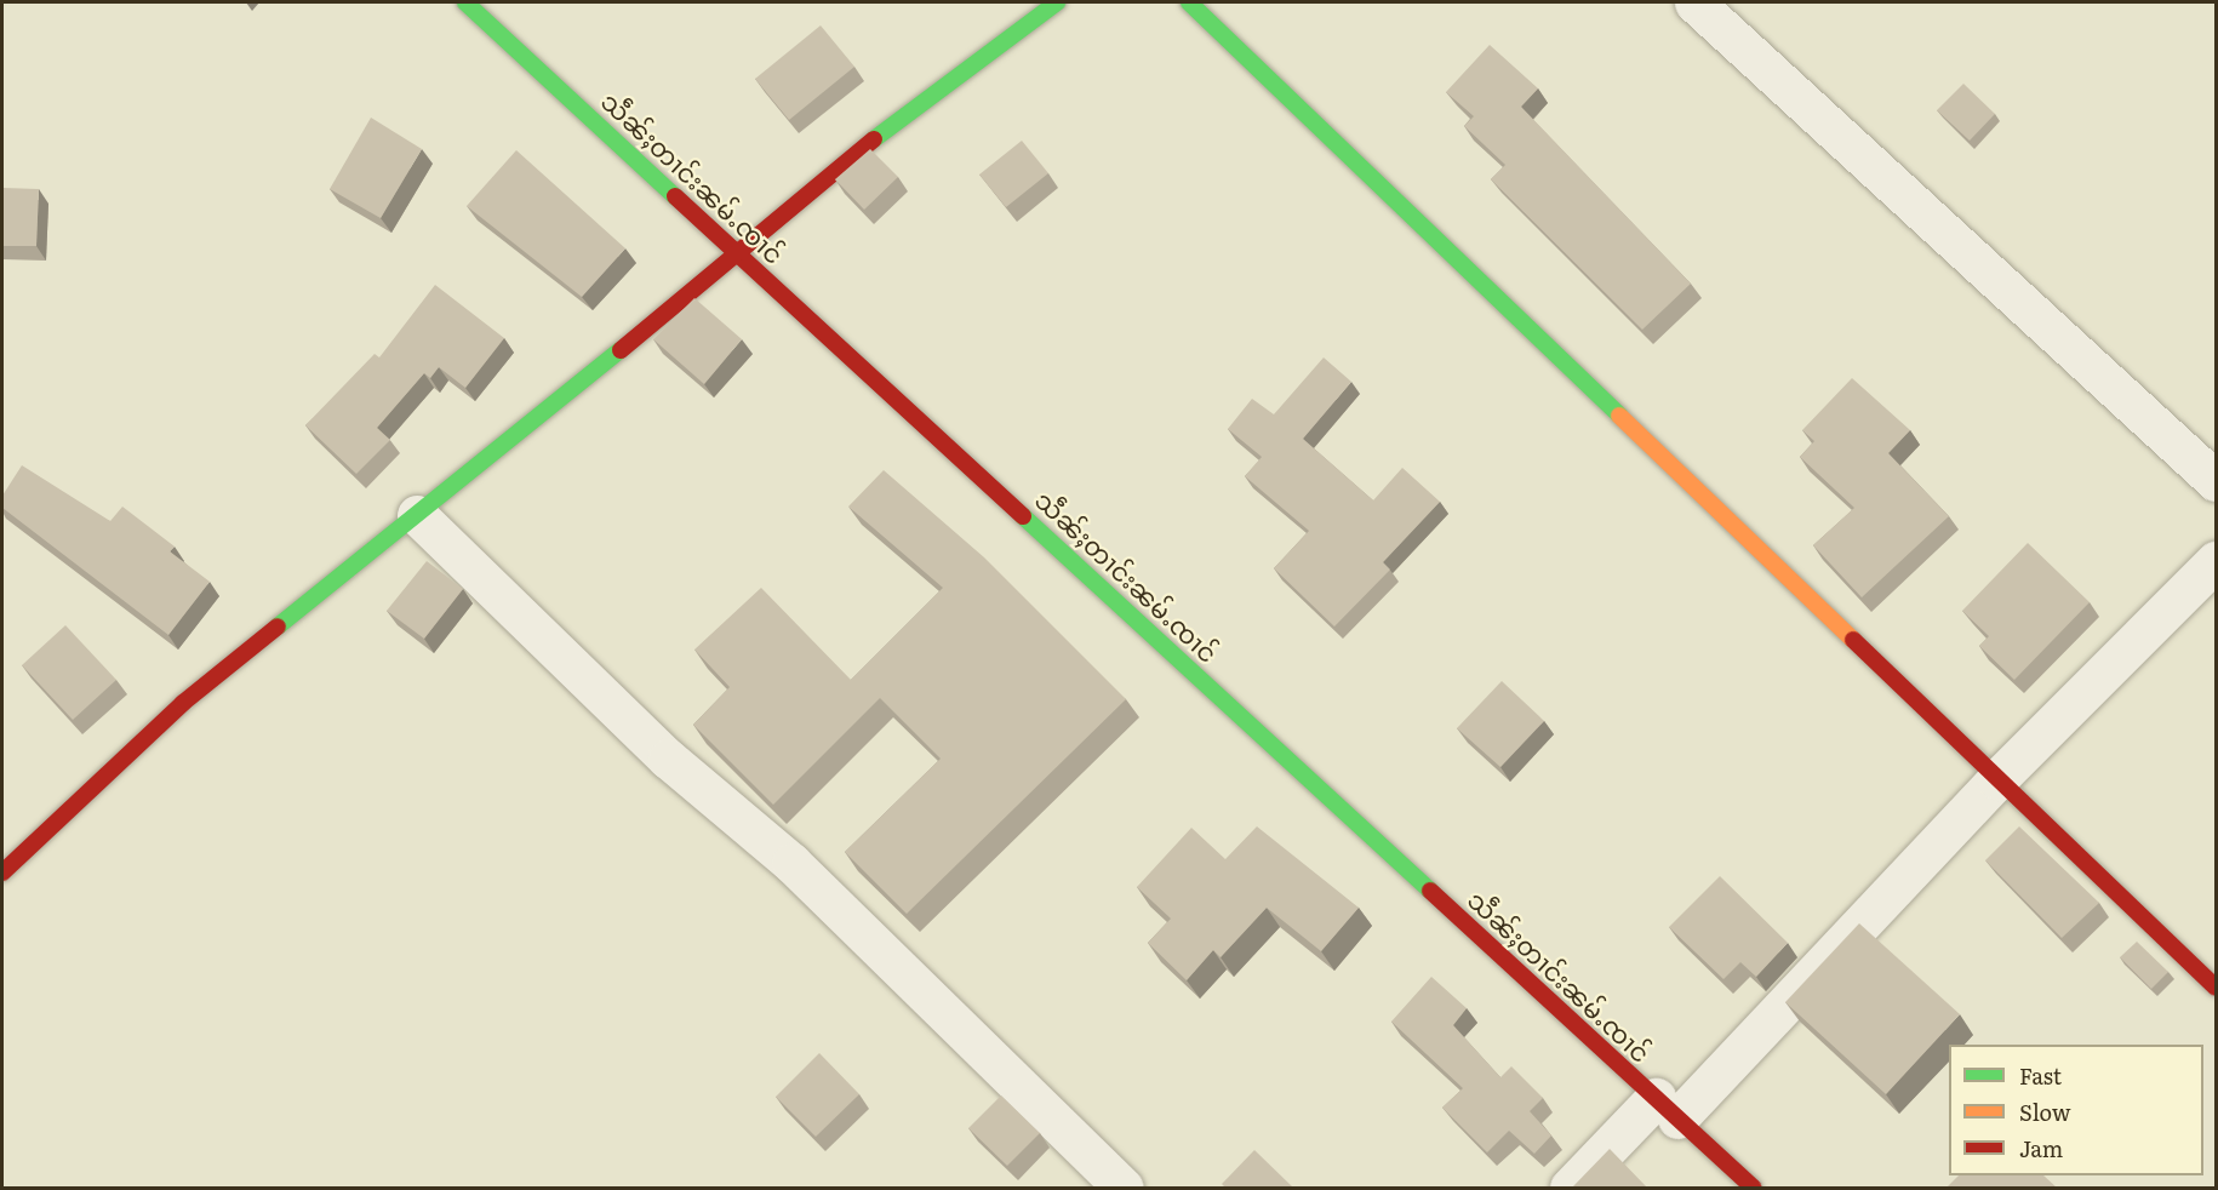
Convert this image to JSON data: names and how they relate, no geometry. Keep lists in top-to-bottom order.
{
  "streets": {
    "main road": ["သဵၼ်ႈတၢင်းၼမ်ႉၸၢင်"]
  },
  "legend": ["Fast", "Slow", "Jam"]
}
